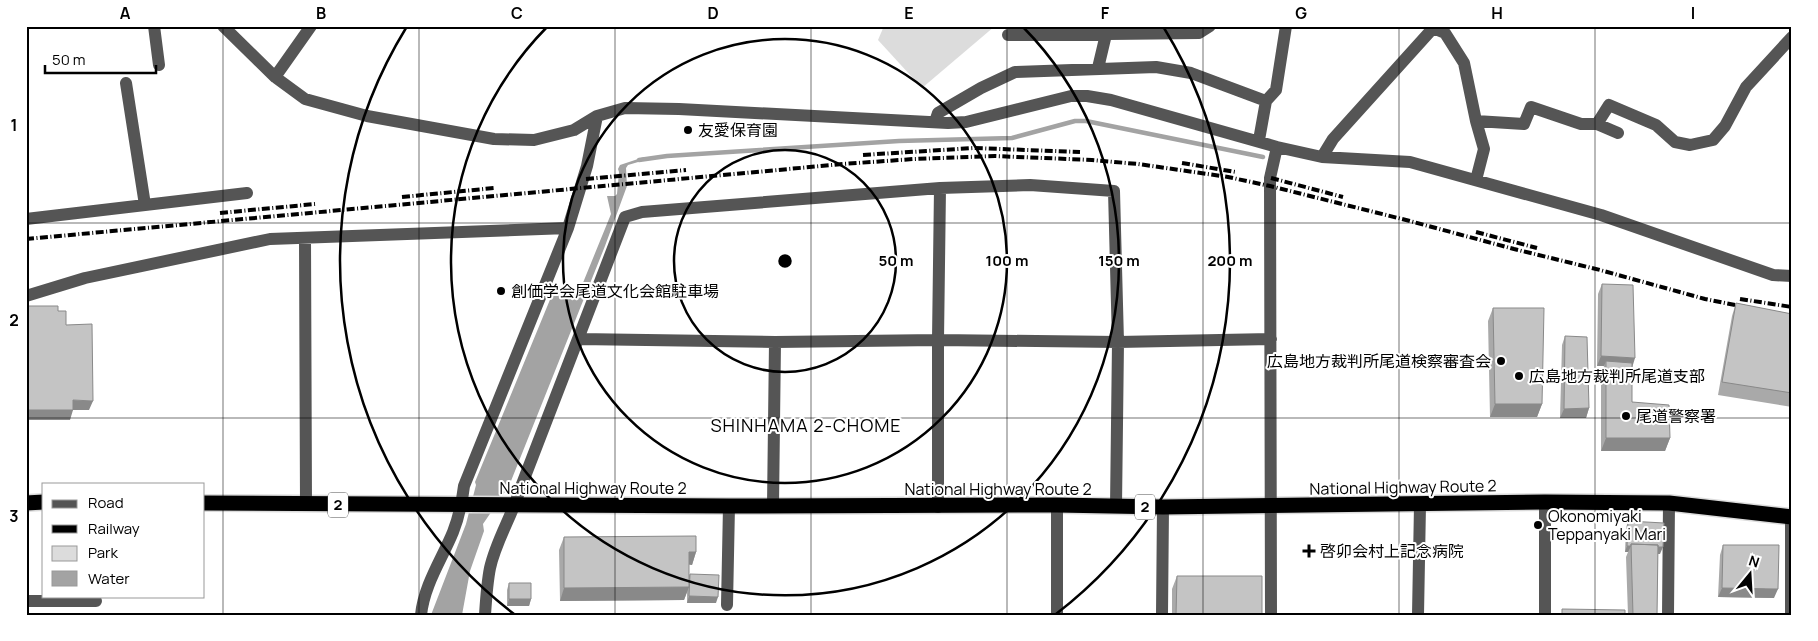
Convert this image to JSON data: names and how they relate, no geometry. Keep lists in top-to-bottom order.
{
  "streets": {
    "highway": ["National Highway Route 2", "2"]
  },
  "districts": ["SHINHAMA 2-CHOME"],
  "places": {
    "other": [
      "友愛保育園",
      "創価学会尾道文化会館駐車場",
      "広島地方裁判所尾道検察審査会",
      "広島地方裁判所尾道支部",
      "尾道警察署",
      "Okonomiyaki Teppanyaki Mari"
    ],
    "health": ["啓卯会村上記念病院"]
  },
  "legend": [
    "Road",
    "Railway",
    "Park",
    "Water"
  ],
  "scale_bar": "50 m",
  "north": "top",
  "grid": {
    "columns": [
      "A",
      "B",
      "C",
      "D",
      "E",
      "F",
      "G",
      "H",
      "I"
    ],
    "rows": ["1", "2", "3"]
  },
  "rings": [
    "50 m",
    "100 m",
    "150 m",
    "200 m"
  ]
}
